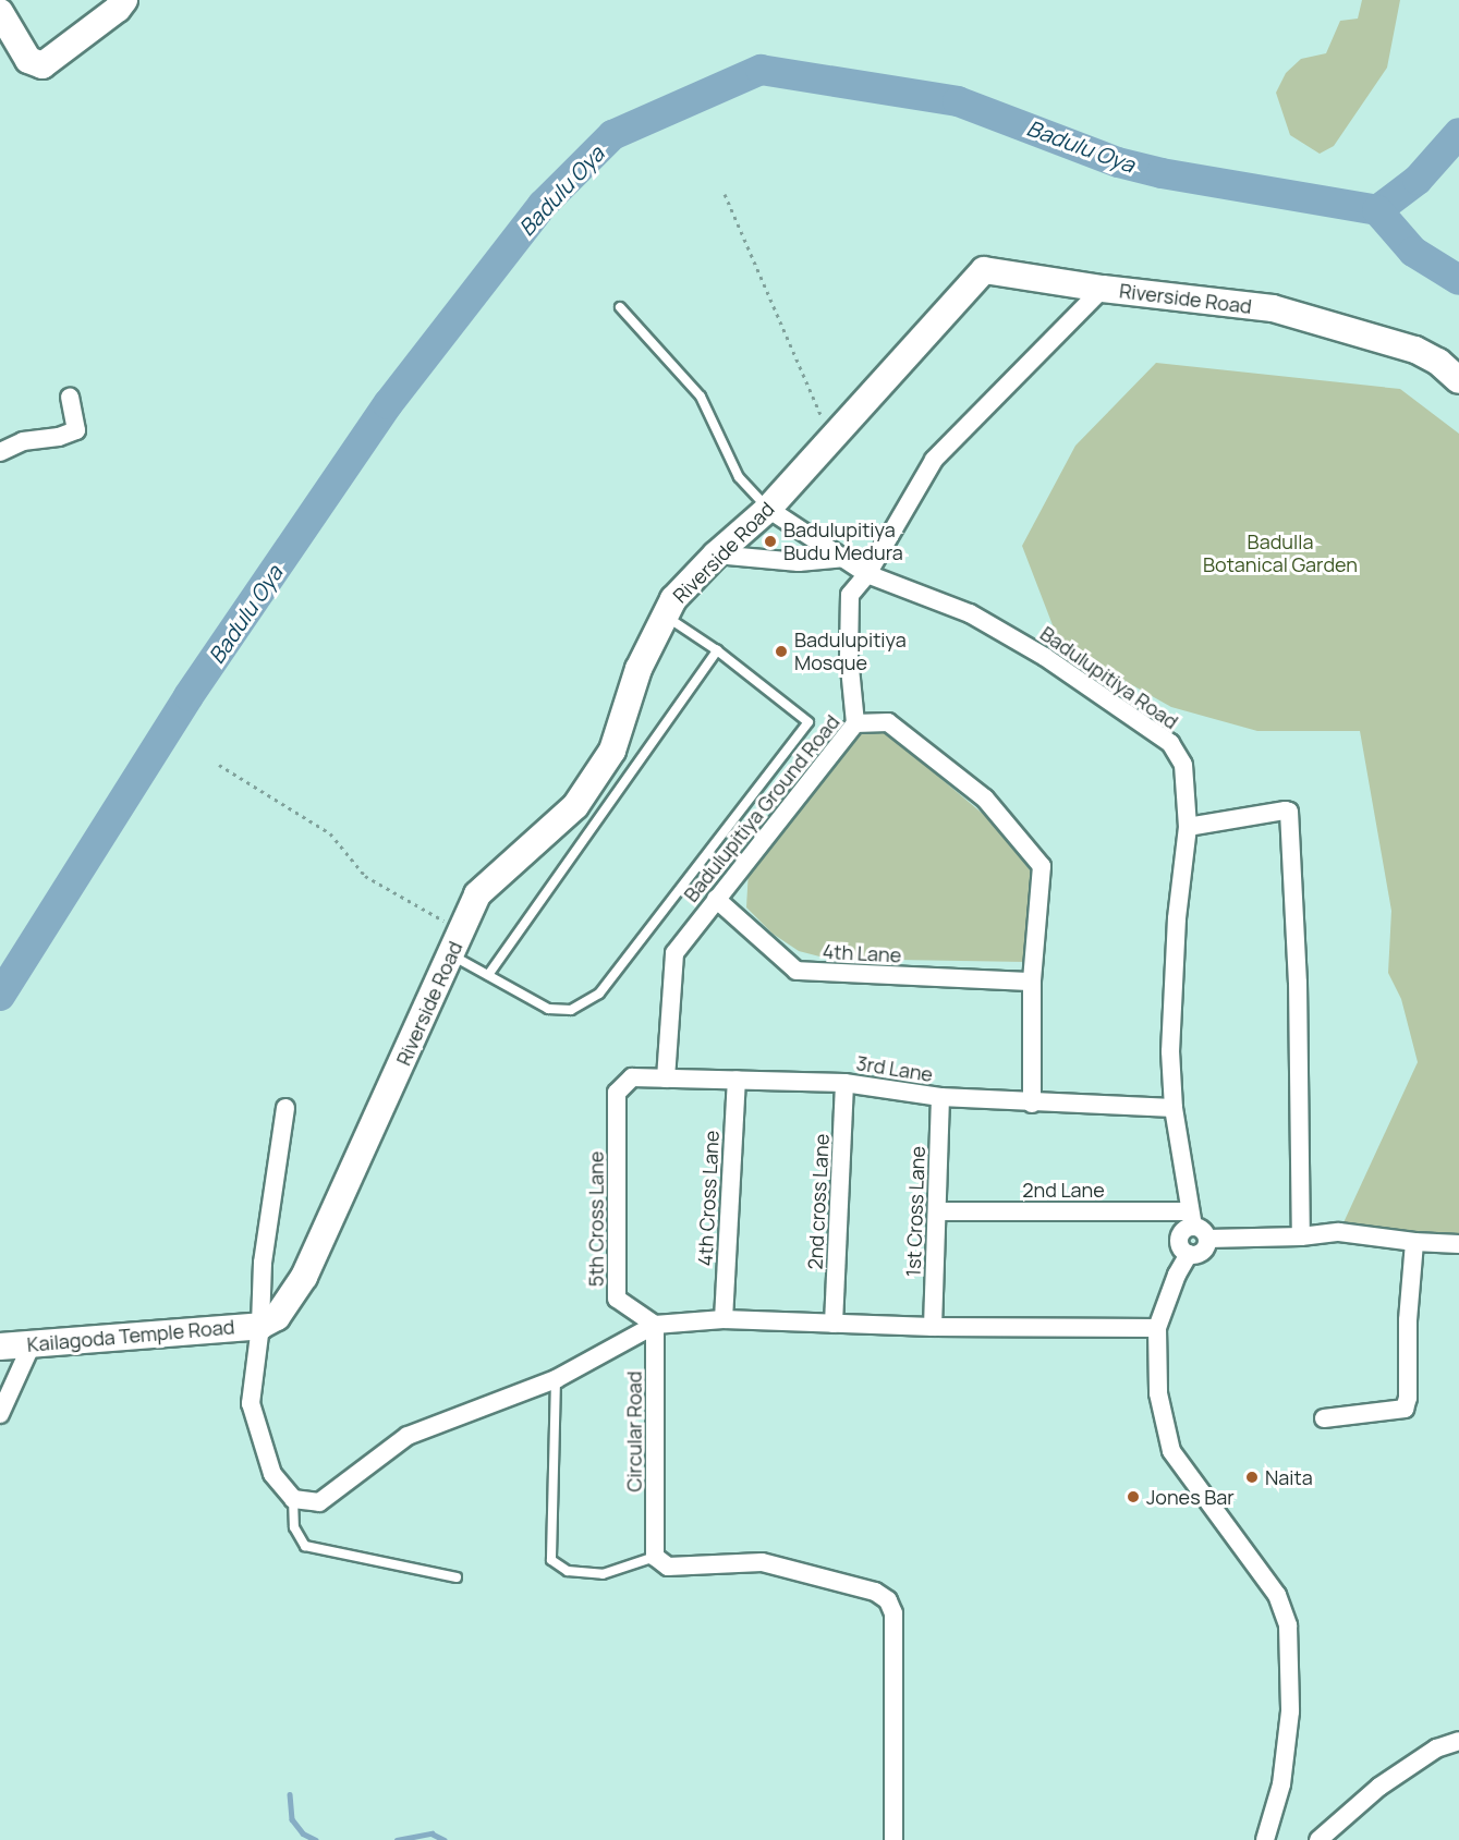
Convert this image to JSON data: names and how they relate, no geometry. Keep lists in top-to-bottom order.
{
  "streets": {
    "street": [
      "Riverside Road",
      "Badulupitiya Road",
      "Badulupitiya Ground Road",
      "4th Lane",
      "3rd Lane",
      "2nd Lane",
      "4th Cross Lane",
      "2nd cross Lane",
      "1st Cross Lane",
      "5th Cross Lane",
      "Kailagoda Temple Road",
      "Circular Road"
    ]
  },
  "crossings": [
    ["Riverside Road", "Badulupitiya Road"],
    ["Riverside Road", "Kailagoda Temple Road"],
    ["Badulupitiya Road", "3rd Lane"],
    ["Badulupitiya Road", "2nd Lane"],
    ["Badulupitiya Ground Road", "4th Lane"],
    ["Badulupitiya Ground Road", "3rd Lane"],
    ["3rd Lane", "4th Cross Lane"],
    ["3rd Lane", "2nd cross Lane"],
    ["3rd Lane", "1st Cross Lane"],
    ["3rd Lane", "5th Cross Lane"],
    ["2nd Lane", "1st Cross Lane"],
    ["5th Cross Lane", "Circular Road"]
  ],
  "water": ["Badulu Oya"],
  "parks": ["Badulla Botanical Garden"],
  "places": [
    "Badulupitiya Budu Medura",
    "Badulupitiya Mosque",
    "Naita",
    "Jones Bar"
  ]
}
